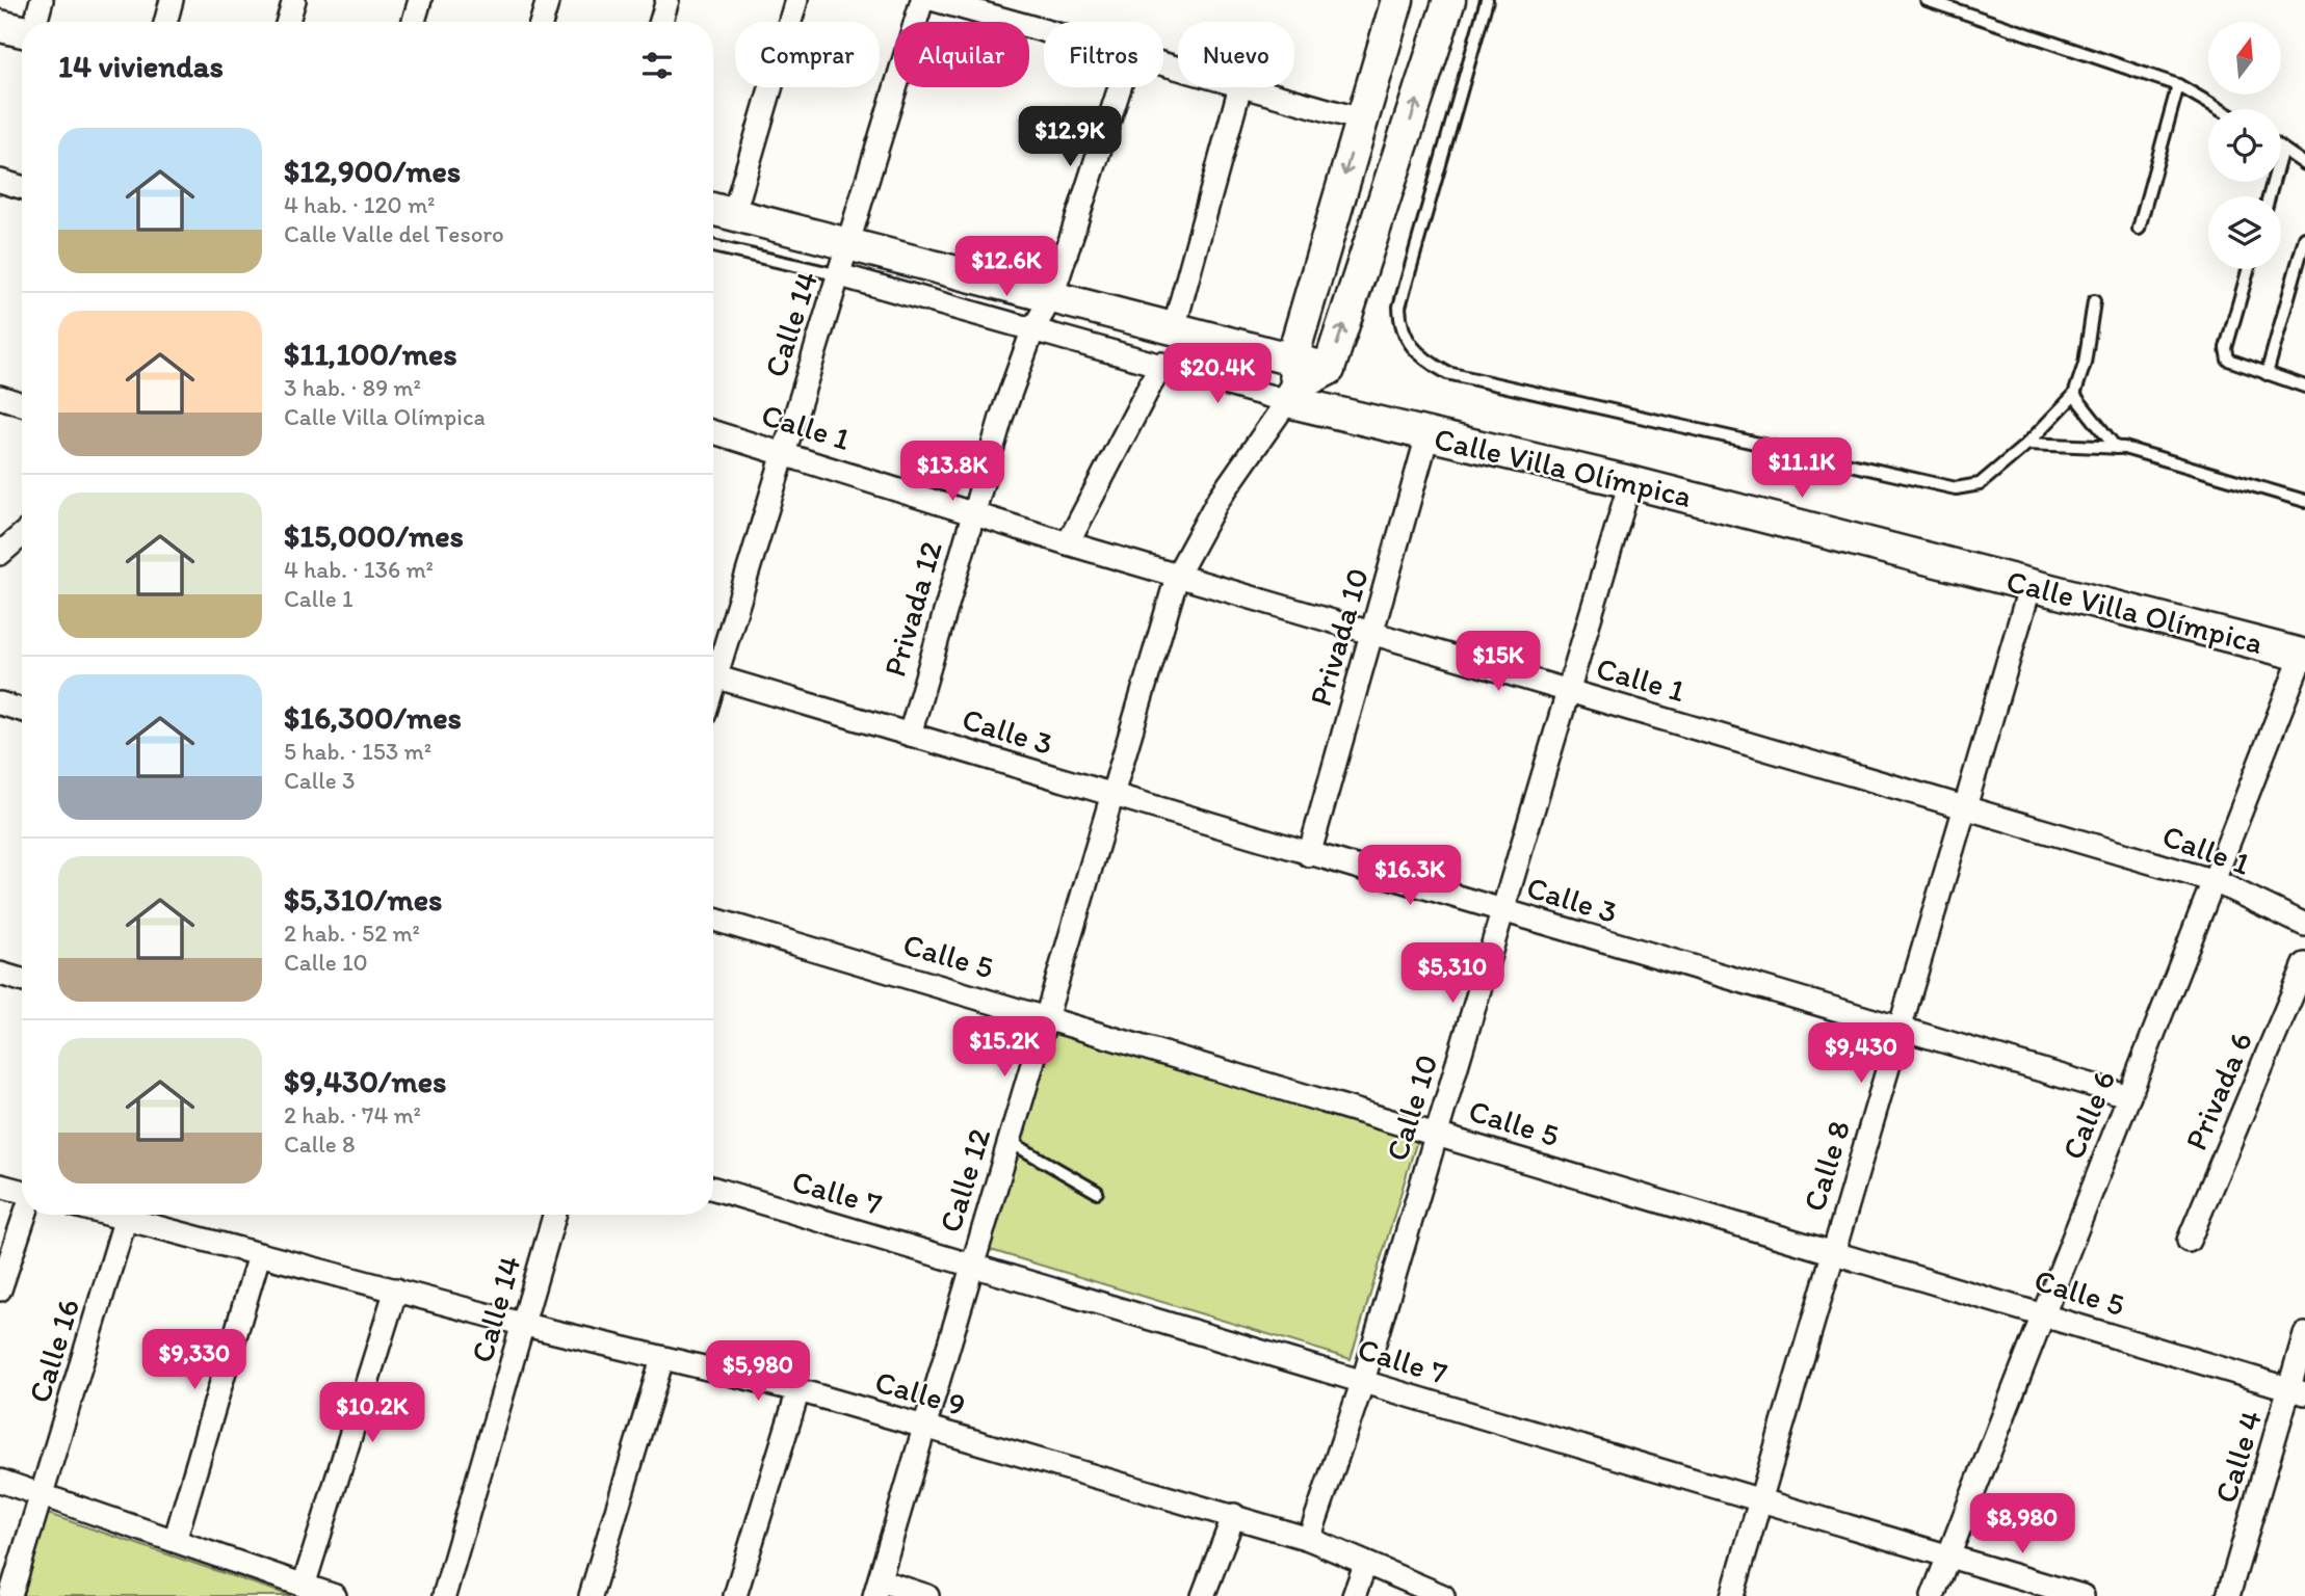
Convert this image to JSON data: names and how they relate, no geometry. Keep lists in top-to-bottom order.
{
  "streets": {
    "street": [
      "Calle 14",
      "Calle 1",
      "Calle Villa Olímpica",
      "Privada 12",
      "Privada 10",
      "Calle 3",
      "Calle 5",
      "Privada 6",
      "Calle 10",
      "Calle 6",
      "Calle 8",
      "Calle 12",
      "Calle 7",
      "Calle 16",
      "Calle 9",
      "Calle 4"
    ]
  },
  "crossings": [
    ["Calle 14", "Calle 1"],
    ["Calle 14", "Calle Villa Olímpica"],
    ["Calle 14", "Calle 9"],
    ["Calle 1", "Privada 12"],
    ["Calle 1", "Privada 10"],
    ["Calle 1", "Calle 10"],
    ["Calle 1", "Calle 6"],
    ["Calle 1", "Calle 8"],
    ["Calle 1", "Calle 12"],
    ["Calle Villa Olímpica", "Privada 12"],
    ["Calle Villa Olímpica", "Privada 10"],
    ["Calle Villa Olímpica", "Calle 10"],
    ["Calle Villa Olímpica", "Calle 6"],
    ["Calle Villa Olímpica", "Calle 8"],
    ["Calle Villa Olímpica", "Calle 12"],
    ["Privada 12", "Calle 3"],
    ["Privada 10", "Calle 3"],
    ["Calle 3", "Calle 10"],
    ["Calle 3", "Calle 6"],
    ["Calle 3", "Calle 8"],
    ["Calle 3", "Calle 12"],
    ["Calle 5", "Calle 10"],
    ["Calle 5", "Calle 6"],
    ["Calle 5", "Calle 8"],
    ["Calle 5", "Calle 12"],
    ["Calle 5", "Calle 4"],
    ["Calle 10", "Calle 7"],
    ["Calle 10", "Calle 9"],
    ["Calle 6", "Calle 7"],
    ["Calle 8", "Calle 7"],
    ["Calle 12", "Calle 7"],
    ["Calle 12", "Calle 9"]
  ],
  "north": "top",
  "page": {
    "chip": [
      "Comprar",
      "Alquilar",
      "Filtros",
      "Nuevo"
    ],
    "heading": "14 viviendas",
    "price": [
      "$12.9K",
      "$12.6K",
      "$20.4K",
      "$11.1K",
      "$13.8K",
      "$15K",
      "$16.3K",
      "$5,310",
      "$15.2K",
      "$9,430",
      "$9,330",
      "$5,980",
      "$10.2K",
      "$8,980"
    ],
    "list": [
      {
        "name": "$12,900/mes",
        "note": "4 hab. · 120 m² · Calle Valle del Tesoro"
      },
      {
        "name": "$11,100/mes",
        "note": "3 hab. · 89 m² · Calle Villa Olímpica"
      },
      {
        "name": "$15,000/mes",
        "note": "4 hab. · 136 m² · Calle 1"
      },
      {
        "name": "$16,300/mes",
        "note": "5 hab. · 153 m² · Calle 3"
      },
      {
        "name": "$5,310/mes",
        "note": "2 hab. · 52 m² · Calle 10"
      },
      {
        "name": "$9,430/mes",
        "note": "2 hab. · 74 m² · Calle 8"
      }
    ]
  }
}
